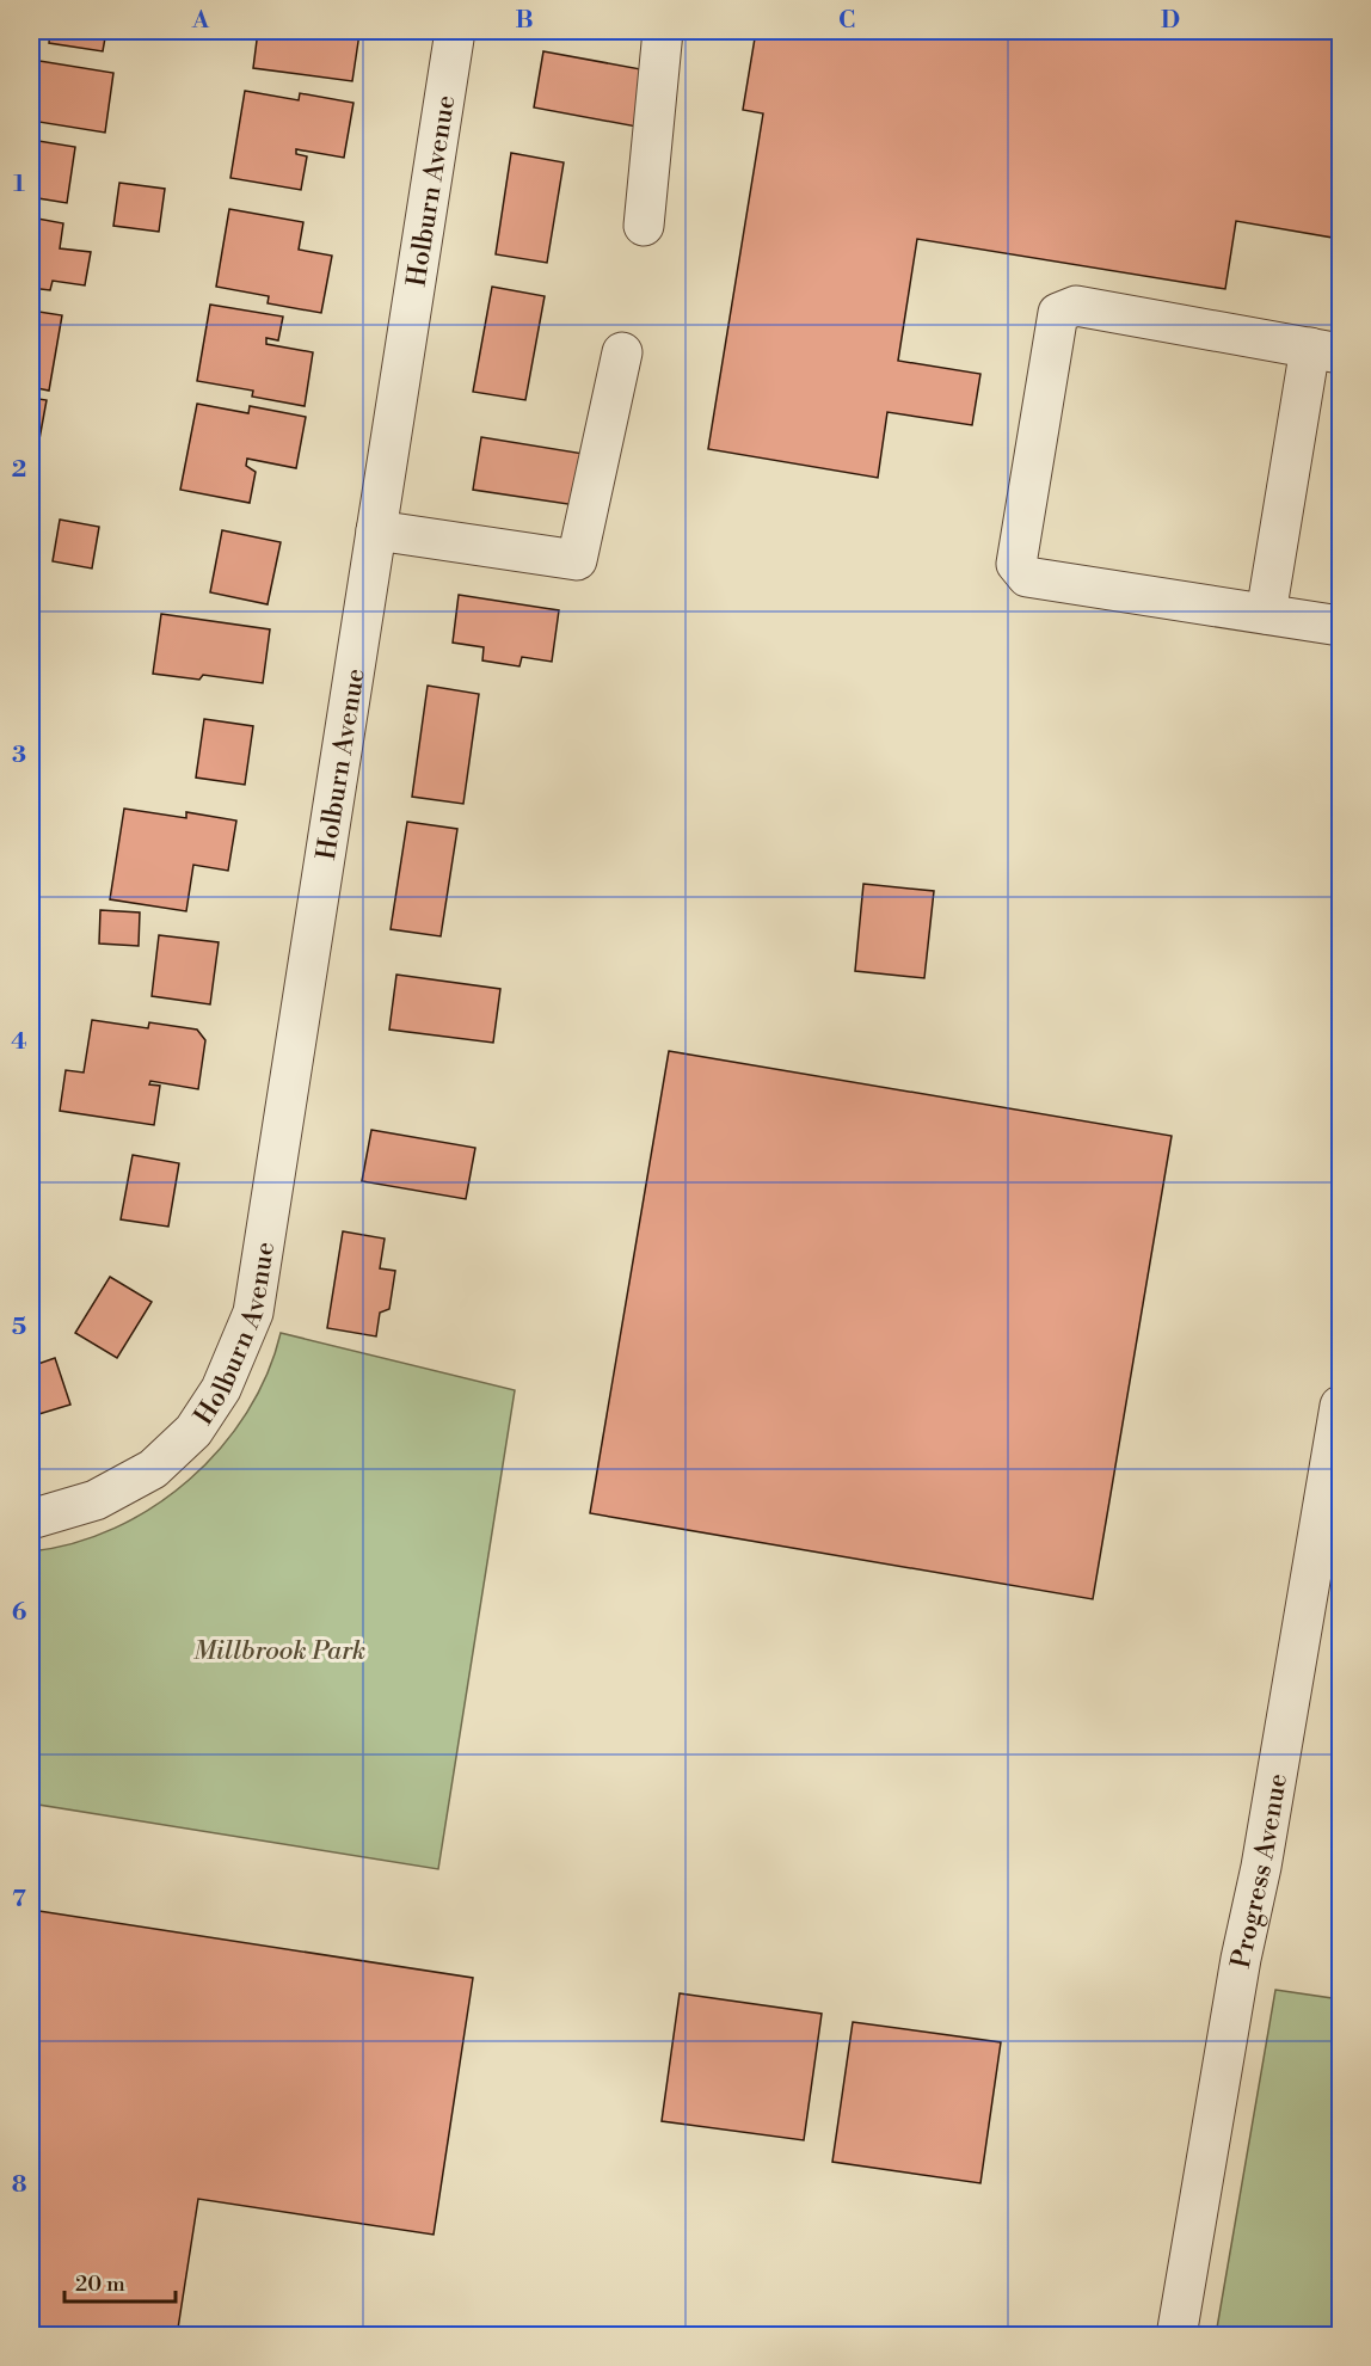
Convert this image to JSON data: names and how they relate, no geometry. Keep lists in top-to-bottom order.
{
  "streets": {
    "street": ["Holburn Avenue", "Progress Avenue"]
  },
  "parks": ["Millbrook Park"],
  "scale_bar": "20 m",
  "grid": {
    "columns": [
      "A",
      "B",
      "C",
      "D"
    ],
    "rows": [
      "1",
      "2",
      "3",
      "4",
      "5",
      "6",
      "7",
      "8"
    ]
  }
}
